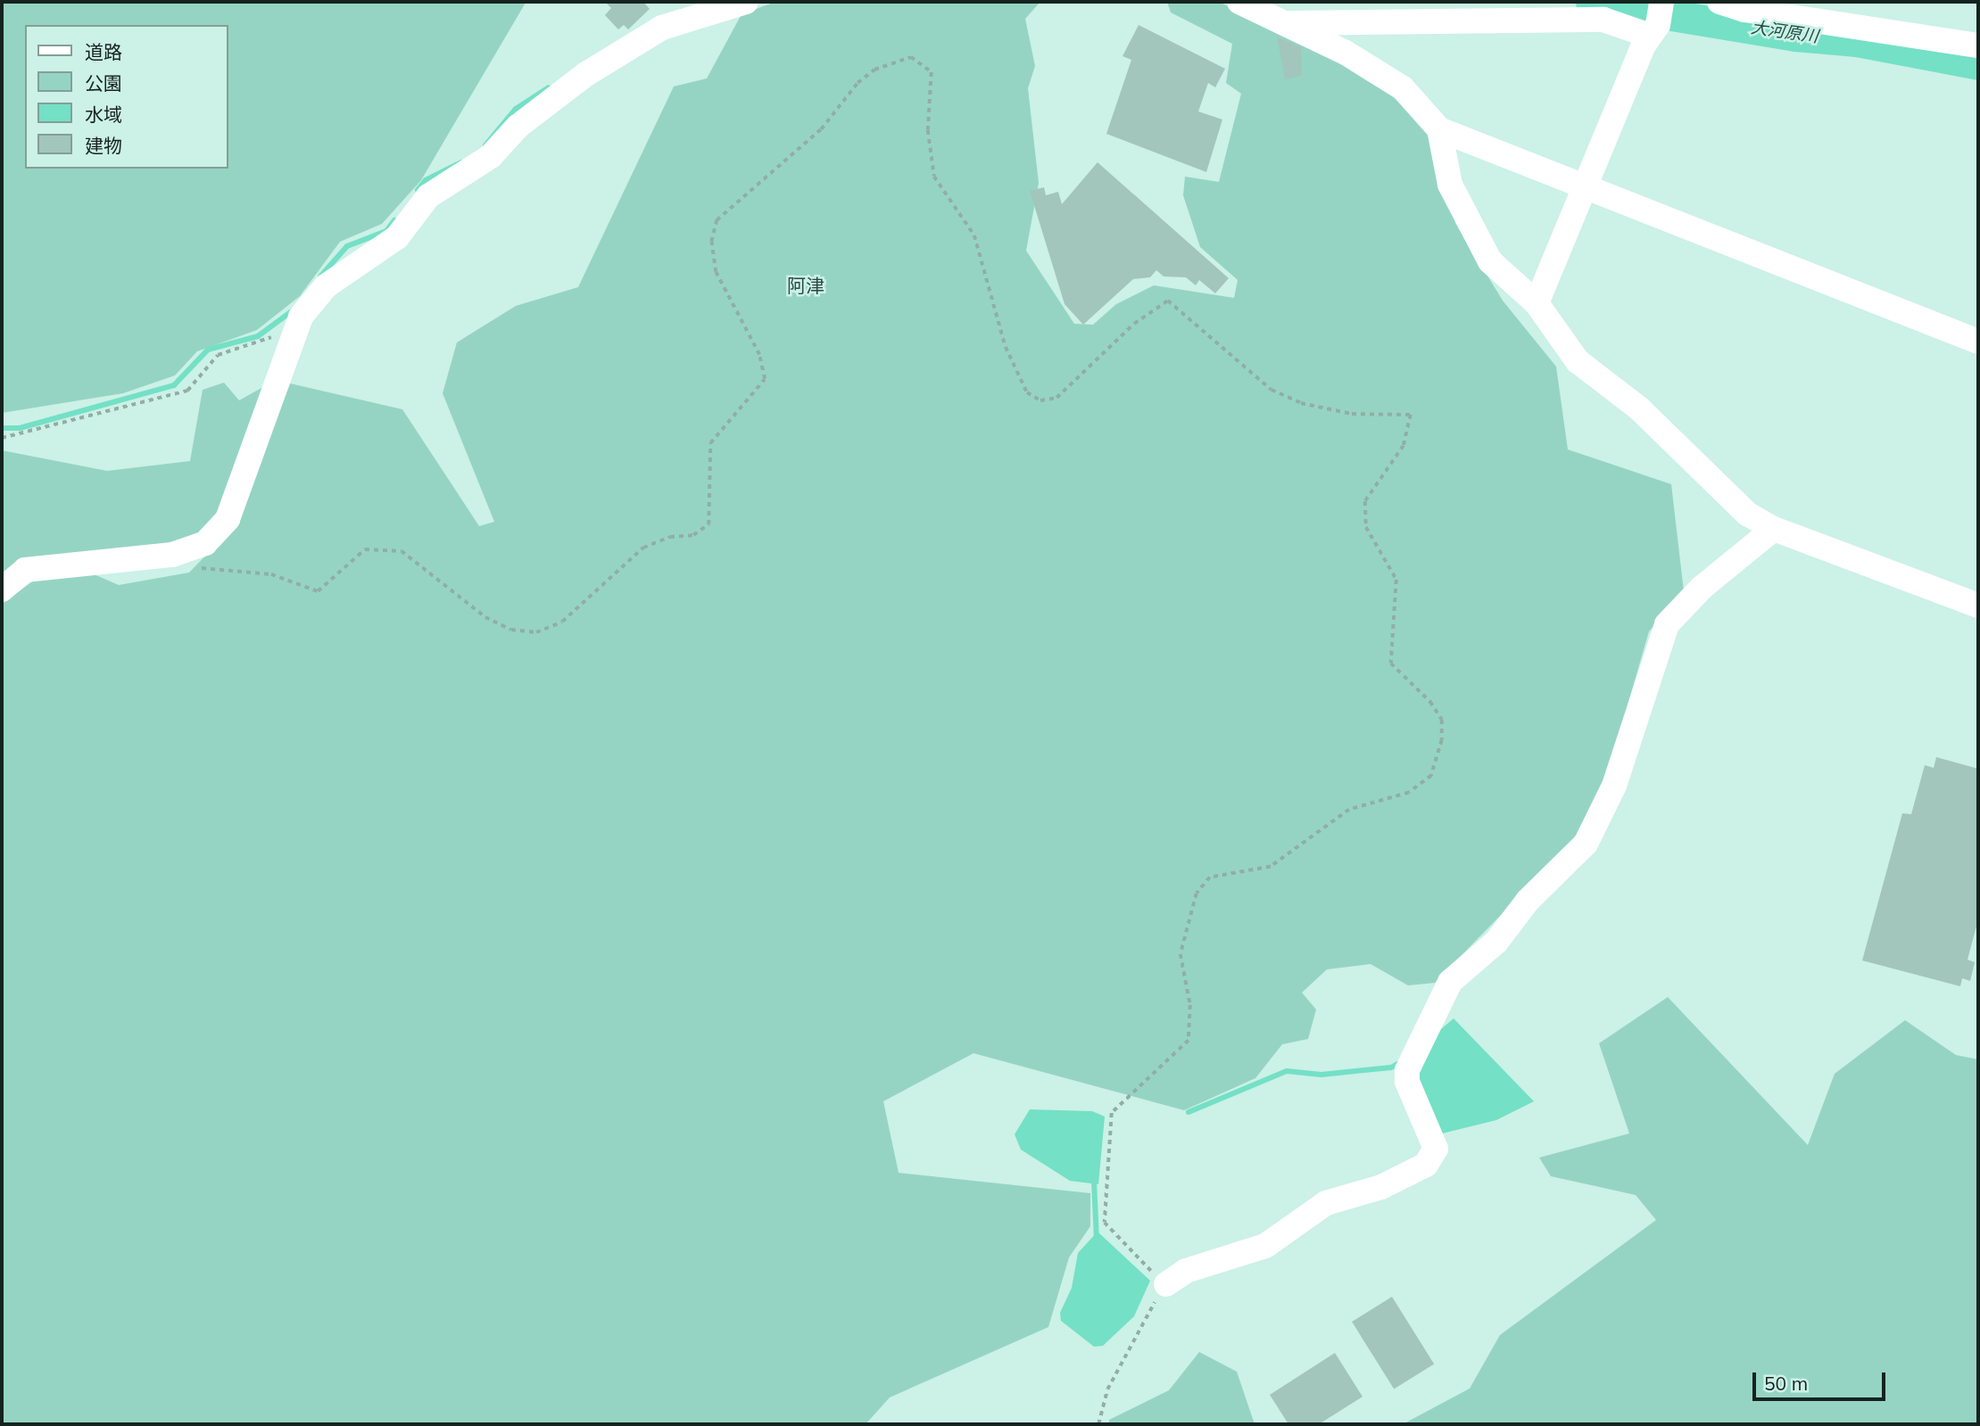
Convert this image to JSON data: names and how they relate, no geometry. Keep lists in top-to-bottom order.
{
  "districts": ["阿津"],
  "water": ["大河原川"],
  "legend": [
    "道路",
    "公園",
    "水域",
    "建物"
  ],
  "scale_bar": "50 m"
}
